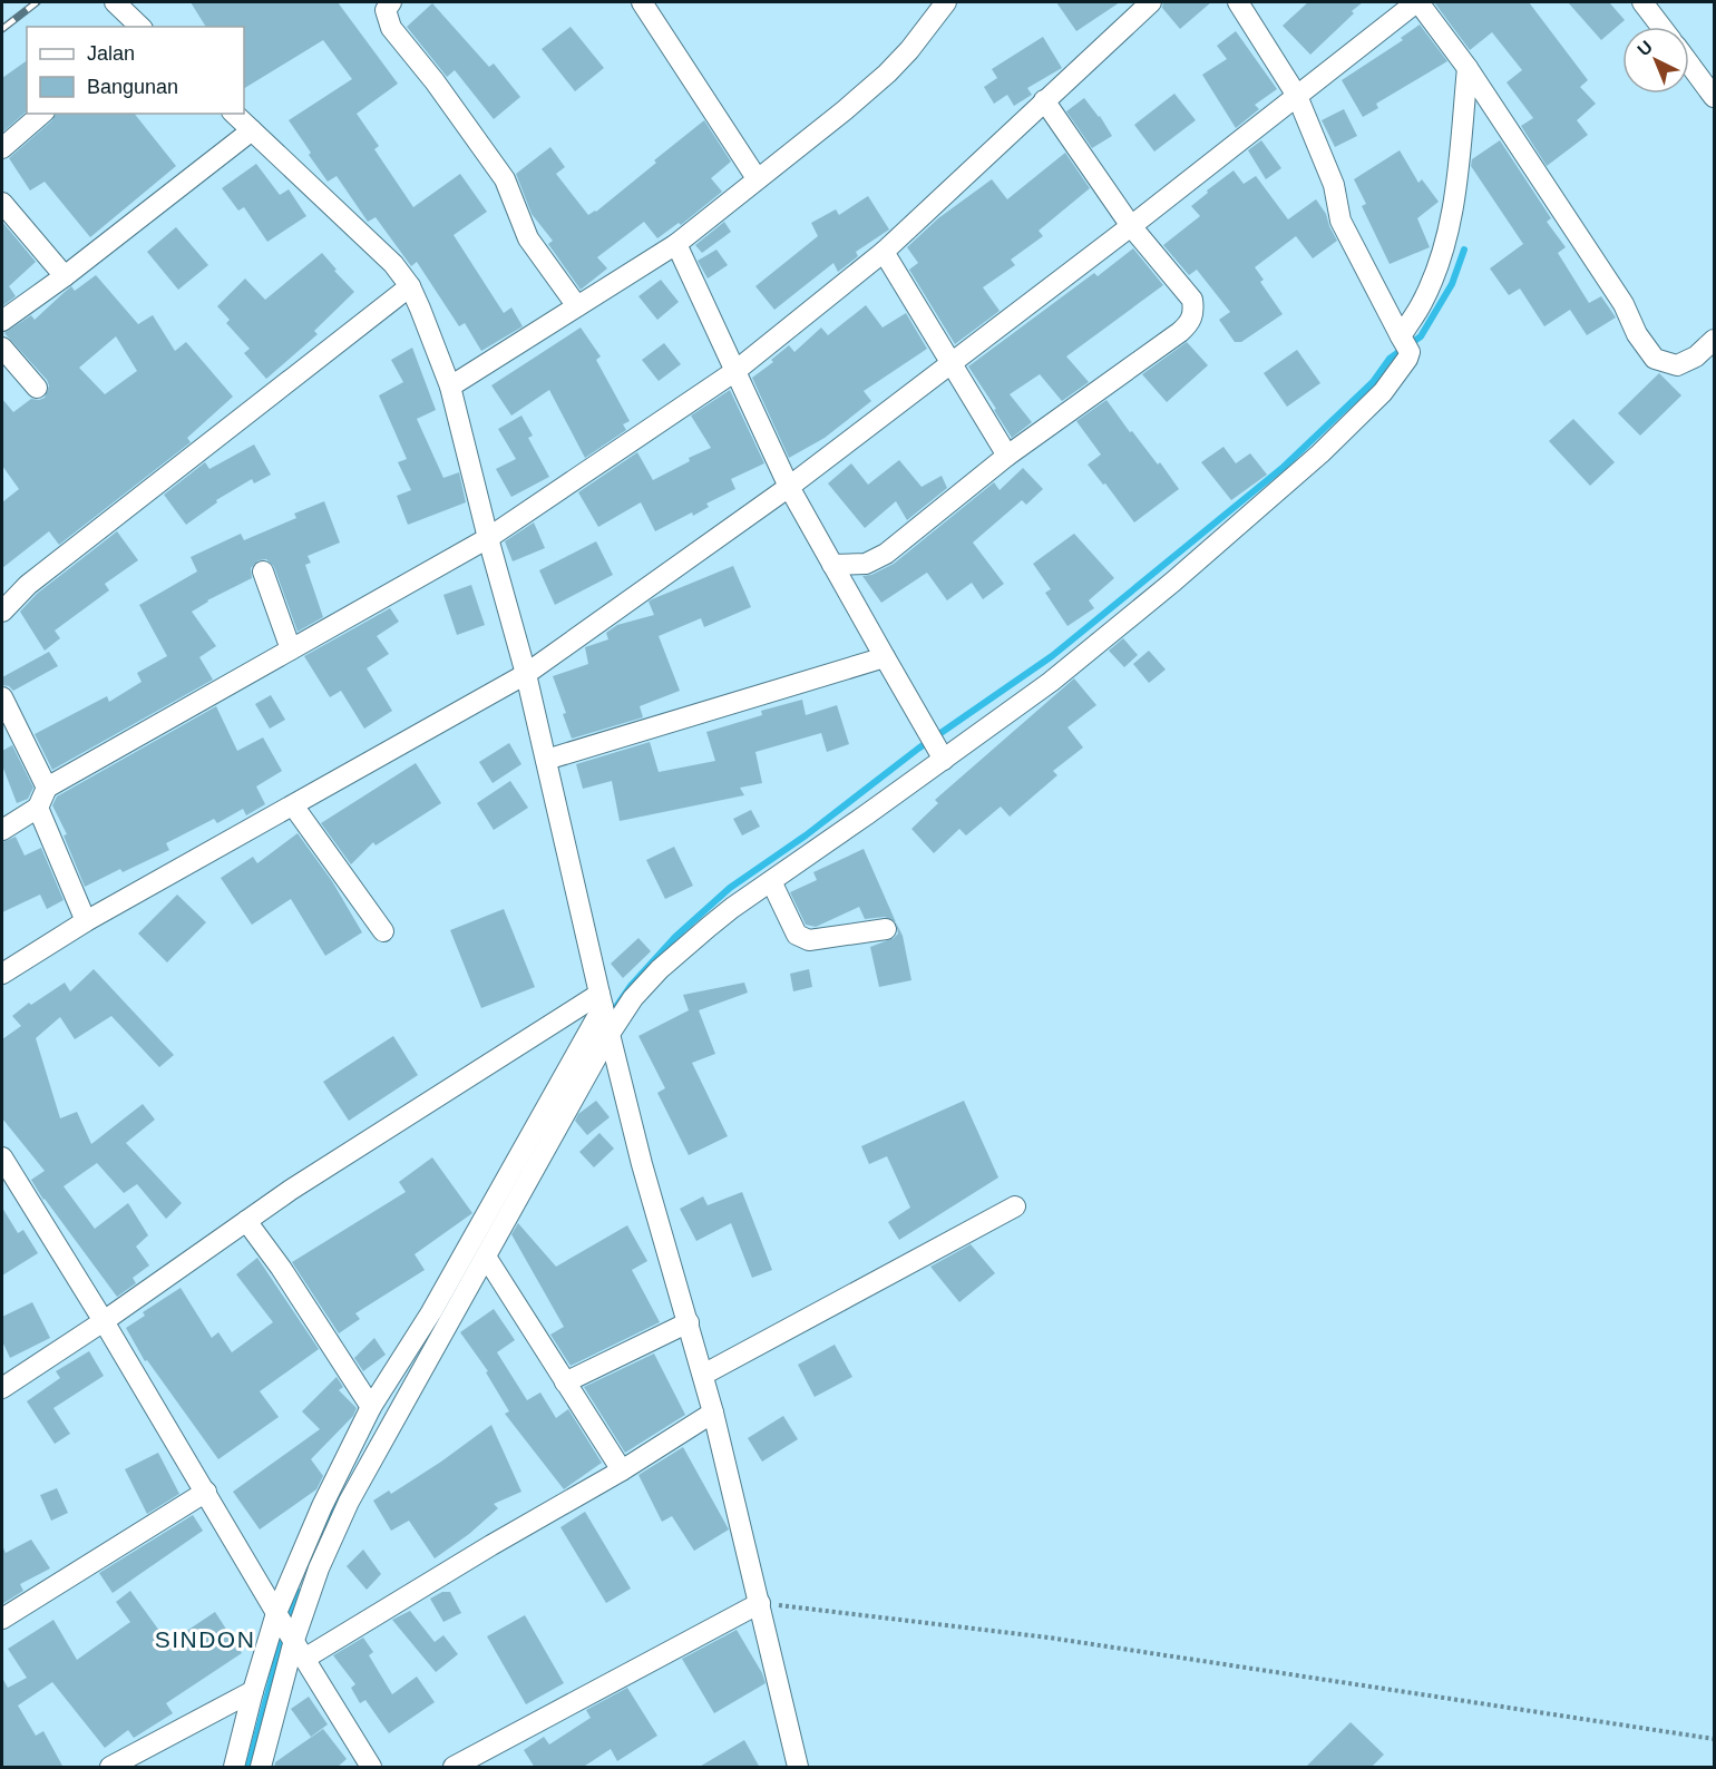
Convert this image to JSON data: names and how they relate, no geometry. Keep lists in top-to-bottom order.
{
  "districts": ["SINDON"],
  "legend": ["Jalan", "Bangunan"],
  "north": "top left"
}
